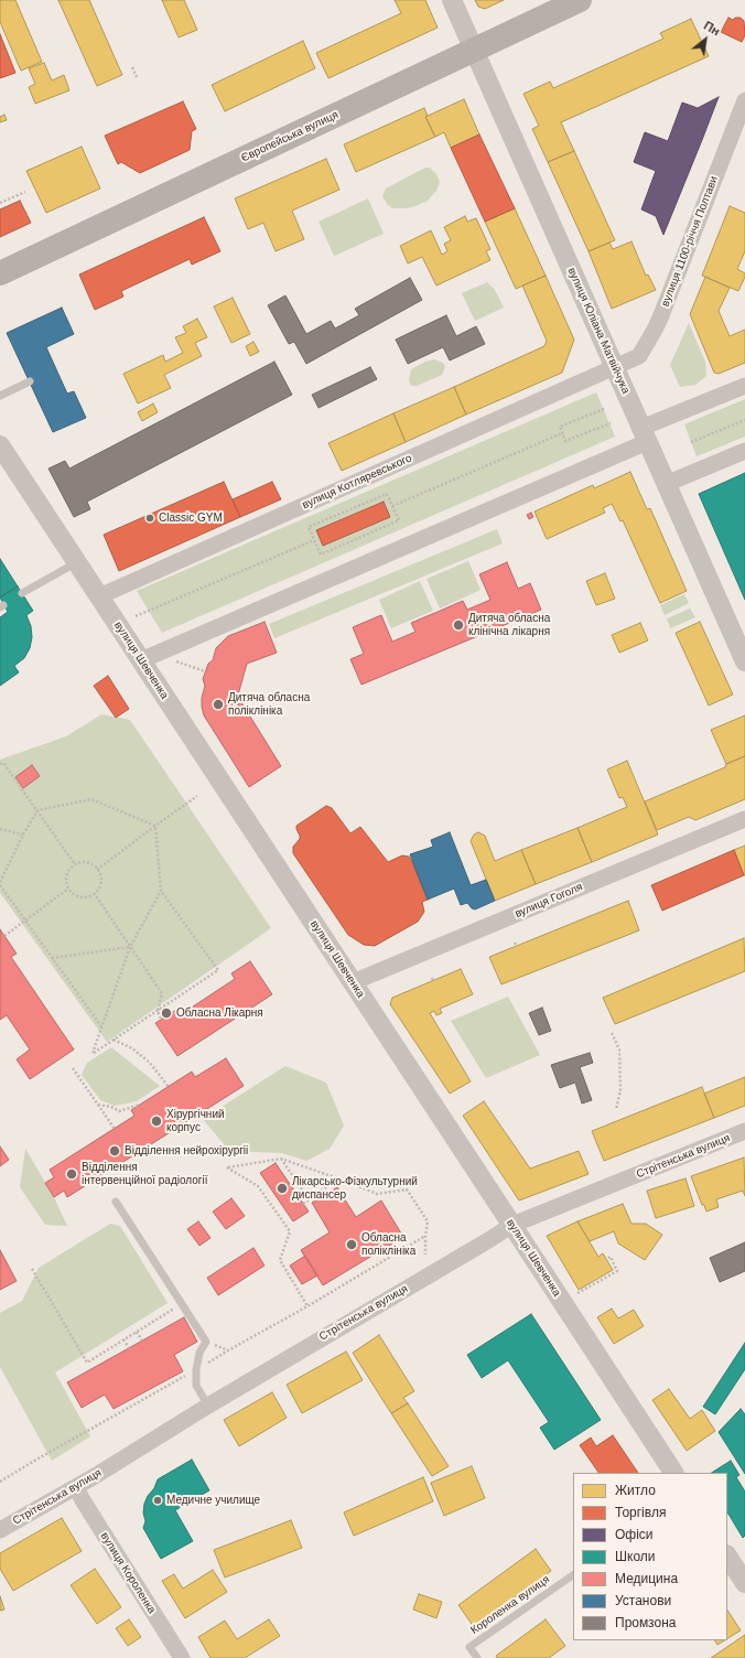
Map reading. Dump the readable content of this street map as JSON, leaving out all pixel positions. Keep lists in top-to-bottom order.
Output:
{
  "streets": {
    "main road": ["Європейська вулиця"],
    "street": [
      "вулиця 1100-річчя Полтави",
      "вулиця Юліана Матвійчука",
      "вулиця Котляревського",
      "вулиця Шевченка",
      "вулиця Гоголя",
      "Стрітенська вулиця",
      "вулиця Короленка"
    ],
    "lane": ["Короленка вулиця"]
  },
  "crossings": [
    ["Європейська вулиця", "вулиця Юліана Матвійчука"],
    ["вулиця 1100-річчя Полтави", "вулиця Юліана Матвійчука"],
    ["вулиця 1100-річчя Полтави", "вулиця Котляревського"],
    ["вулиця Юліана Матвійчука", "вулиця Котляревського"],
    ["вулиця Котляревського", "вулиця Шевченка"],
    ["вулиця Шевченка", "вулиця Гоголя"],
    ["вулиця Шевченка", "Стрітенська вулиця"],
    ["Стрітенська вулиця", "вулиця Короленка"]
  ],
  "places": [
    "Classic GYM",
    "Дитяча обласна клінічна лікарня",
    "Дитяча обласна поліклініка",
    "Обласна Лікарня",
    "Хірургічний корпус",
    "Відділення нейрохірургіі",
    "Відділення інтервенційної радіології",
    "Лікарсько-Фізкультурний диспансер",
    "Обласна поліклініка",
    "Медичне училище"
  ],
  "legend": [
    "Житло",
    "Торгівля",
    "Офіси",
    "Школи",
    "Медицина",
    "Установи",
    "Промзона"
  ],
  "north": "top right"
}
